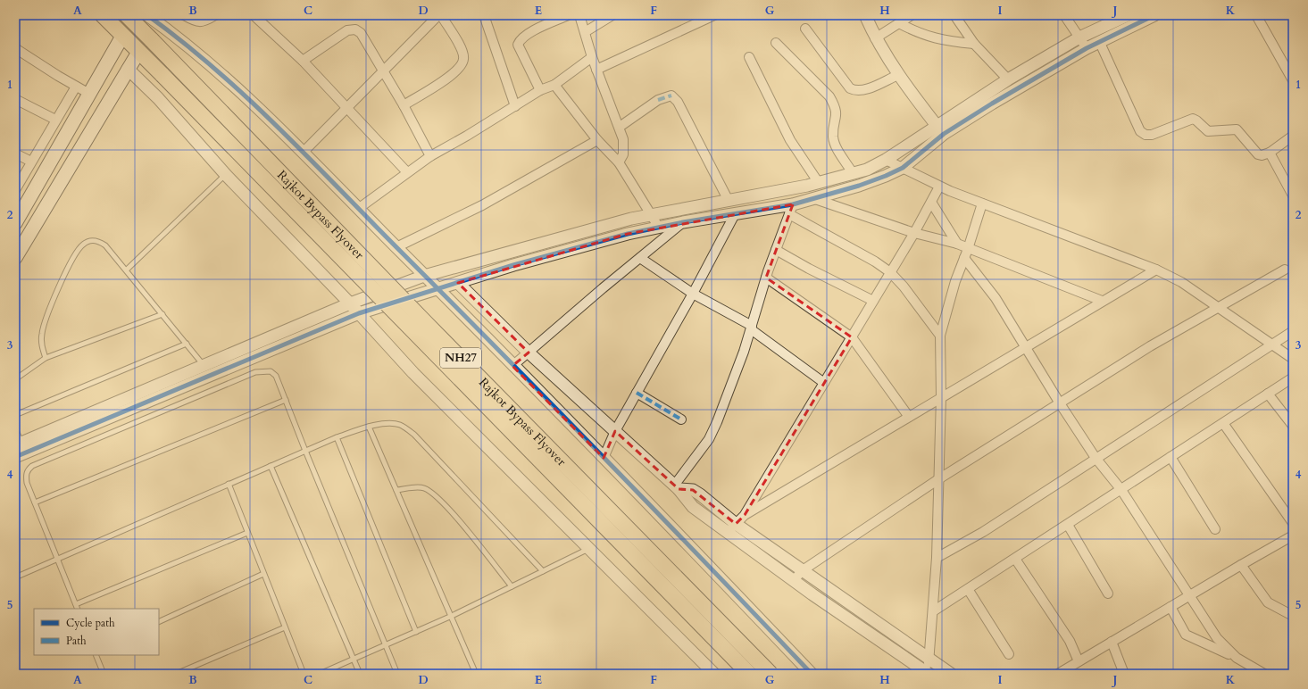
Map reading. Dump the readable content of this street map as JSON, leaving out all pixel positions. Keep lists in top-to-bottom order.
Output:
{
  "streets": {
    "highway": ["Rajkot Bypass Flyover", "NH27"]
  },
  "crossings": [
    ["Rajkot Bypass Flyover", "NH27"]
  ],
  "legend": ["Cycle path", "Path"],
  "grid": {
    "columns": [
      "A",
      "B",
      "C",
      "D",
      "E",
      "F",
      "G",
      "H",
      "I",
      "J",
      "K"
    ],
    "rows": [
      "1",
      "2",
      "3",
      "4",
      "5"
    ]
  }
}
